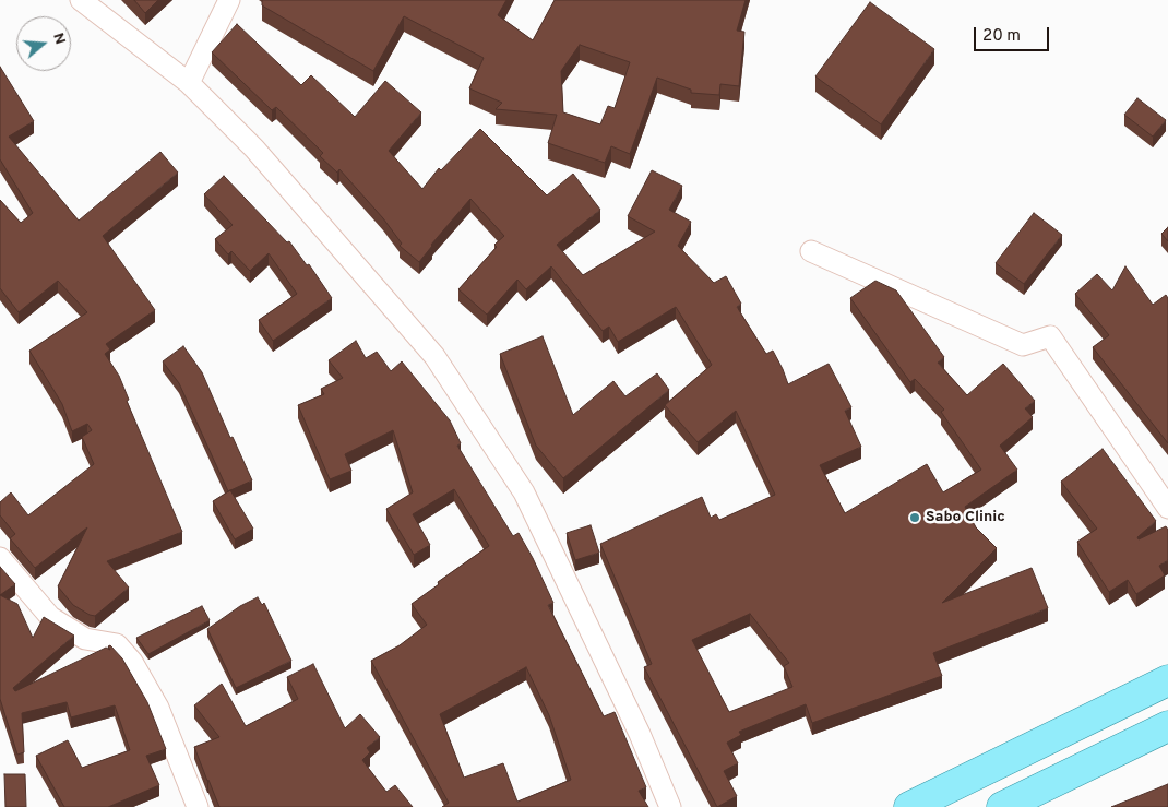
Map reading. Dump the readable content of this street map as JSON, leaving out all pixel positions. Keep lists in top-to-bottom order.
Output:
{
  "places": ["Sabo Clinic"],
  "scale_bar": "20 m",
  "north": "right"
}
